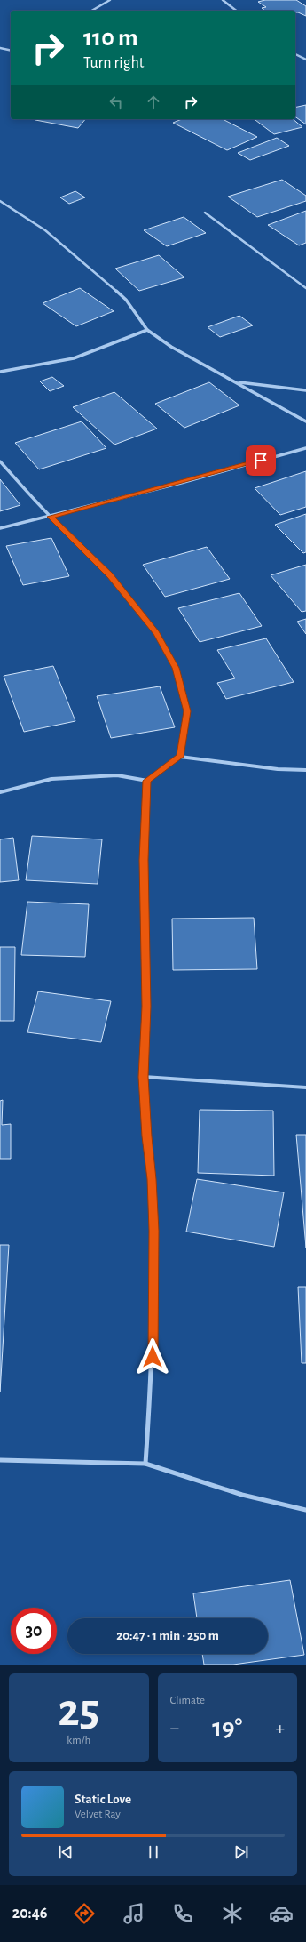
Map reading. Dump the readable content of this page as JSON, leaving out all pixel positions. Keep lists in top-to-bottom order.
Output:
{
  "page": {
    "turn": ["110 m", "Turn right"],
    "limit": "30",
    "trip": "20:47 · 1 min · 250 m",
    "tile": [
      ["25", "km/h"],
      "Climate"
    ],
    "heat": ["−", "19°", "+"],
    "song": ["Static Love", "Velvet Ray"],
    "tabs": "20:46"
  }
}
